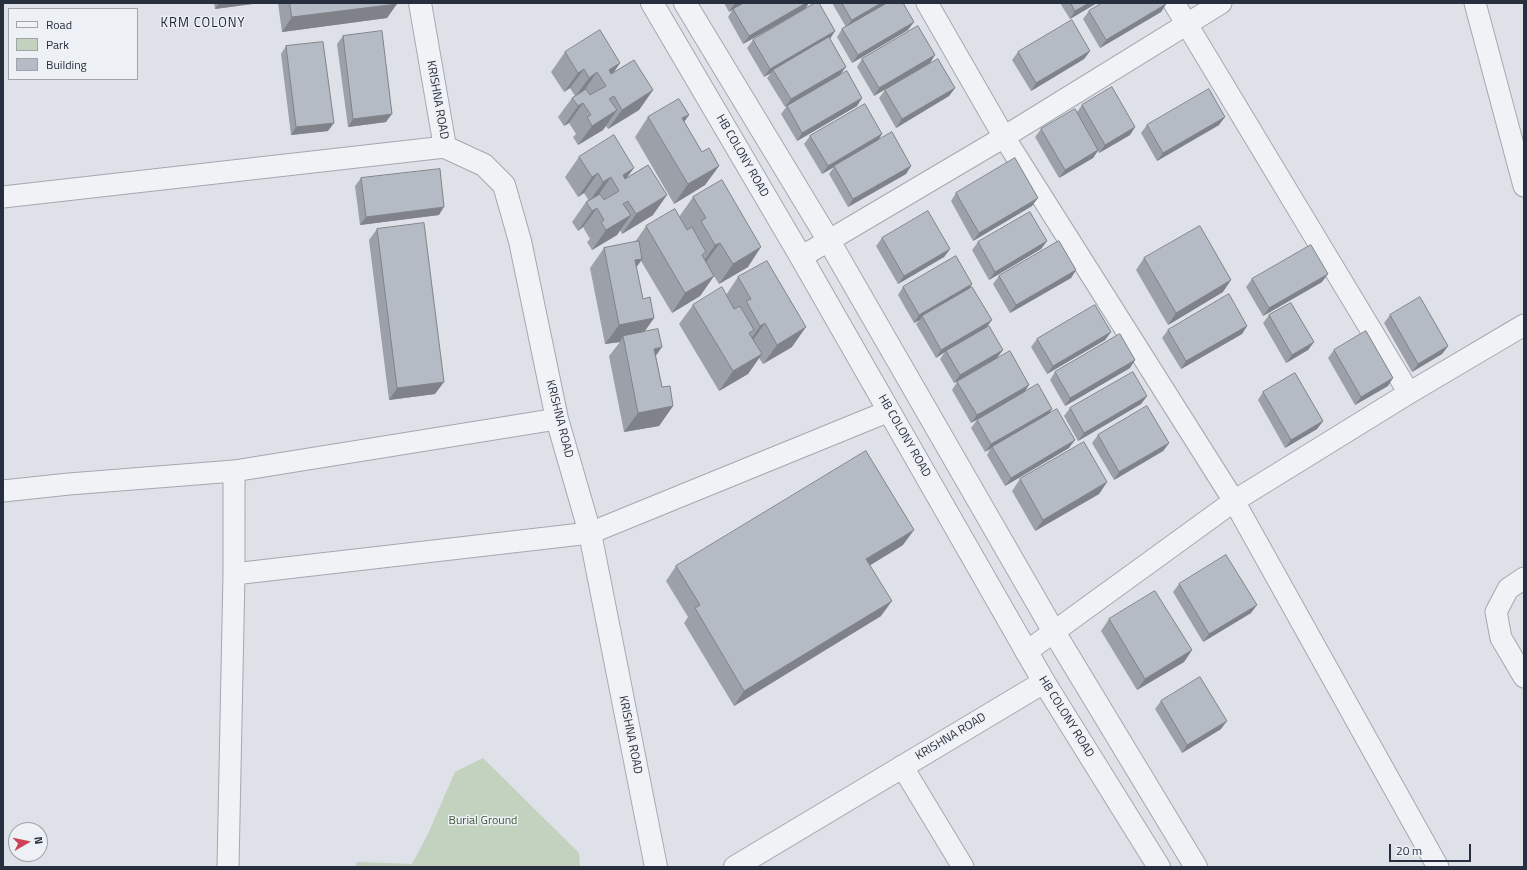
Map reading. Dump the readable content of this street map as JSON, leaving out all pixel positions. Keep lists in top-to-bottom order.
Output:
{
  "streets": {
    "street": ["KRISHNA ROAD", "HB COLONY ROAD"]
  },
  "crossings": [
    ["KRISHNA ROAD", "HB COLONY ROAD"]
  ],
  "districts": ["KRM COLONY"],
  "parks": ["Burial Ground"],
  "legend": ["Road", "Park", "Building"],
  "scale_bar": "20 m",
  "north": "right"
}
